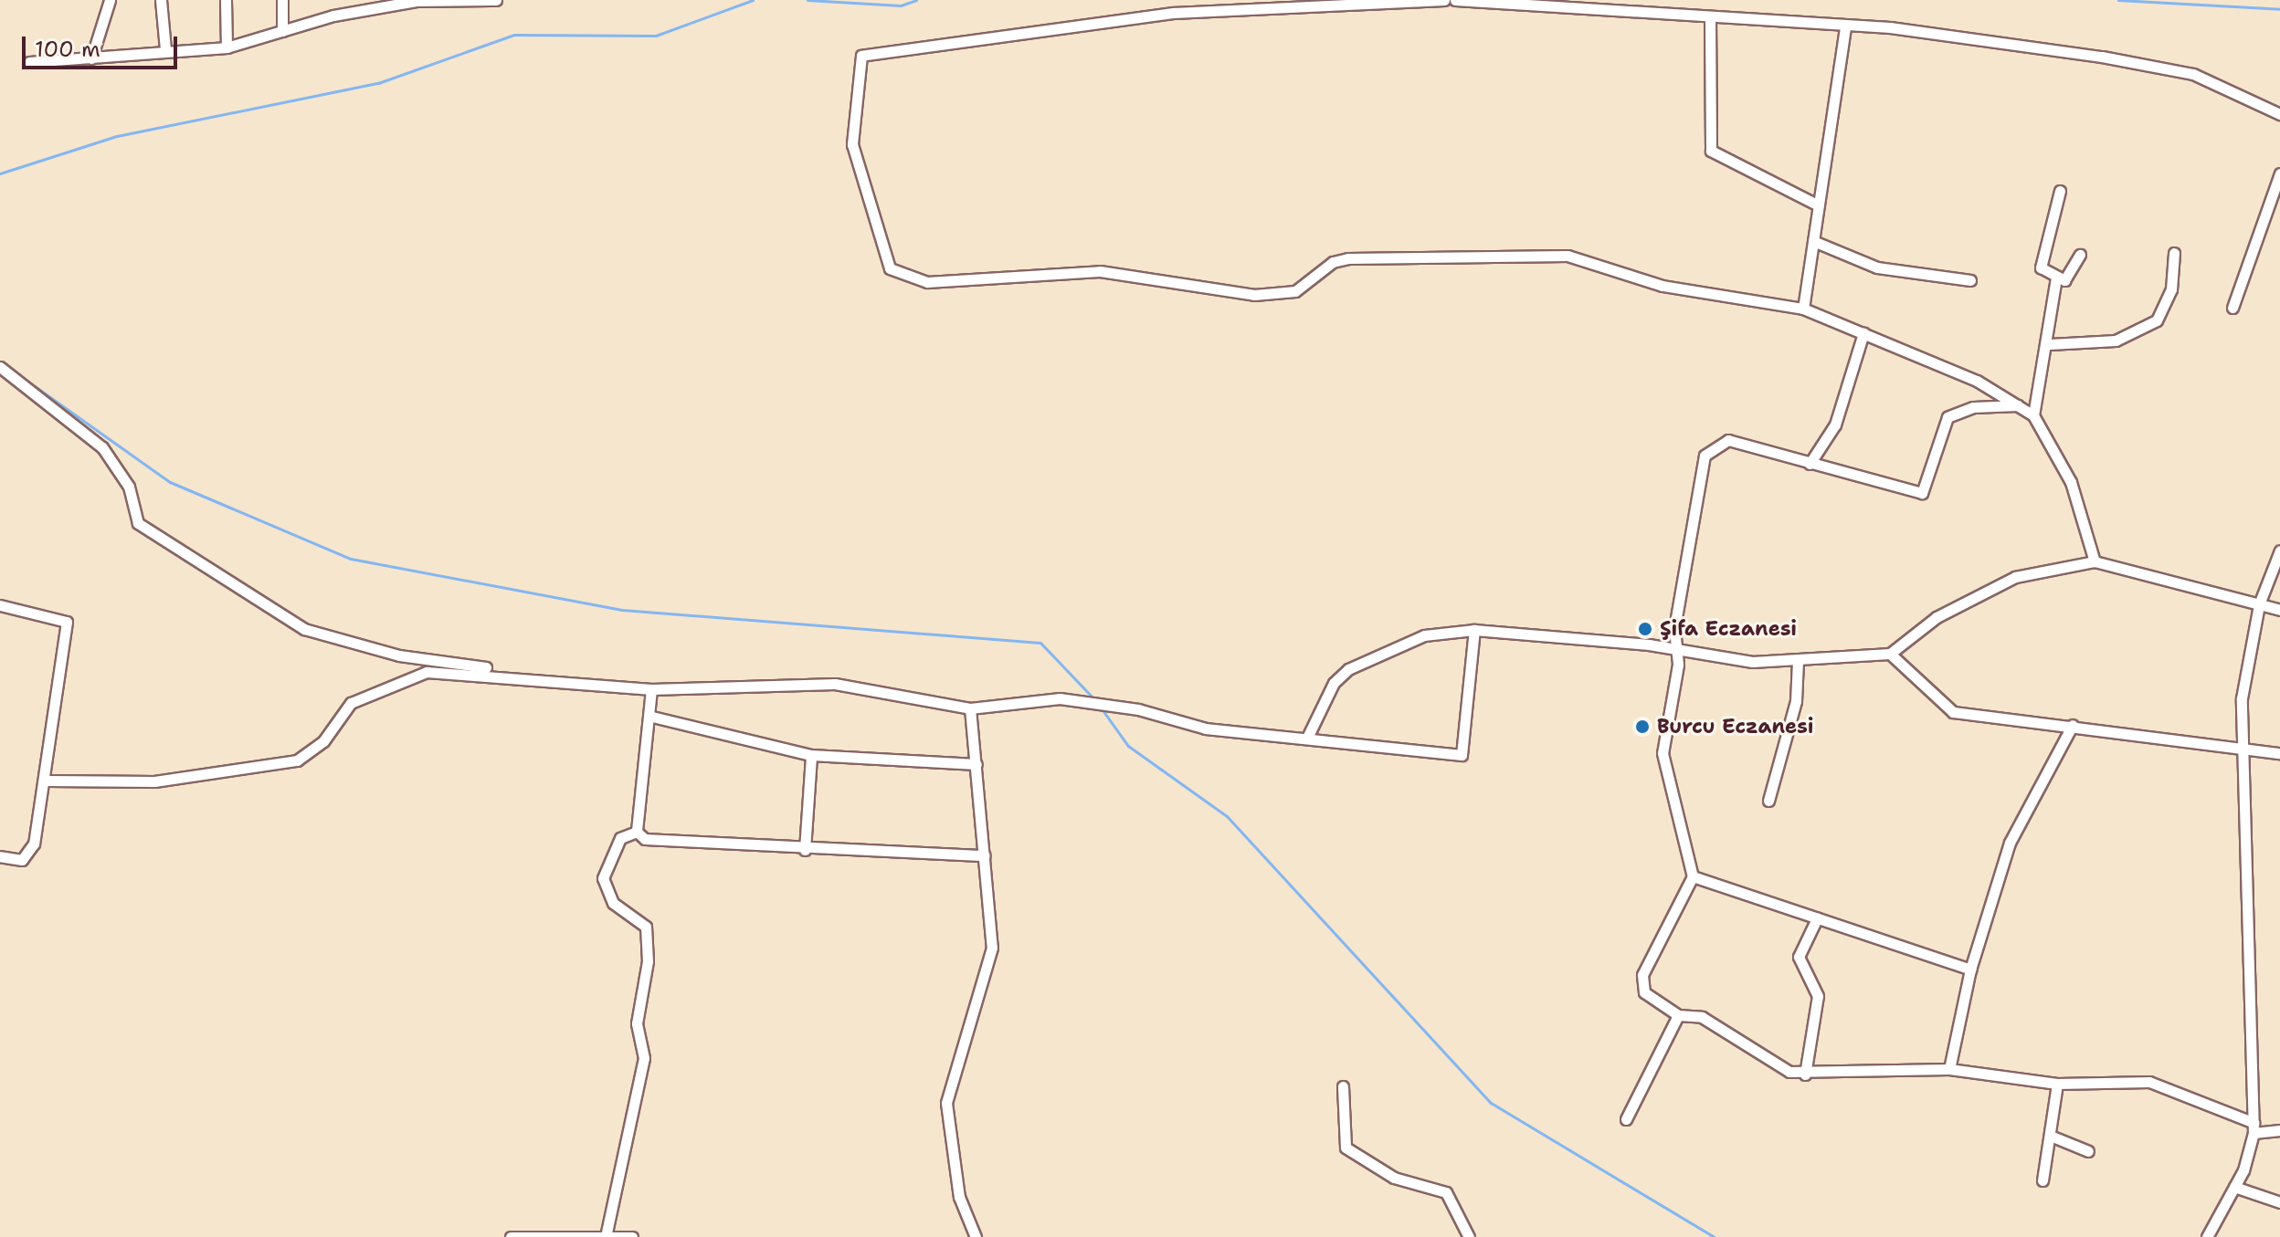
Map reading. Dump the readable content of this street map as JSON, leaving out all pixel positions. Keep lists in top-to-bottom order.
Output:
{
  "places": ["Şifa Eczanesi", "Burcu Eczanesi"],
  "scale_bar": "100 m"
}
